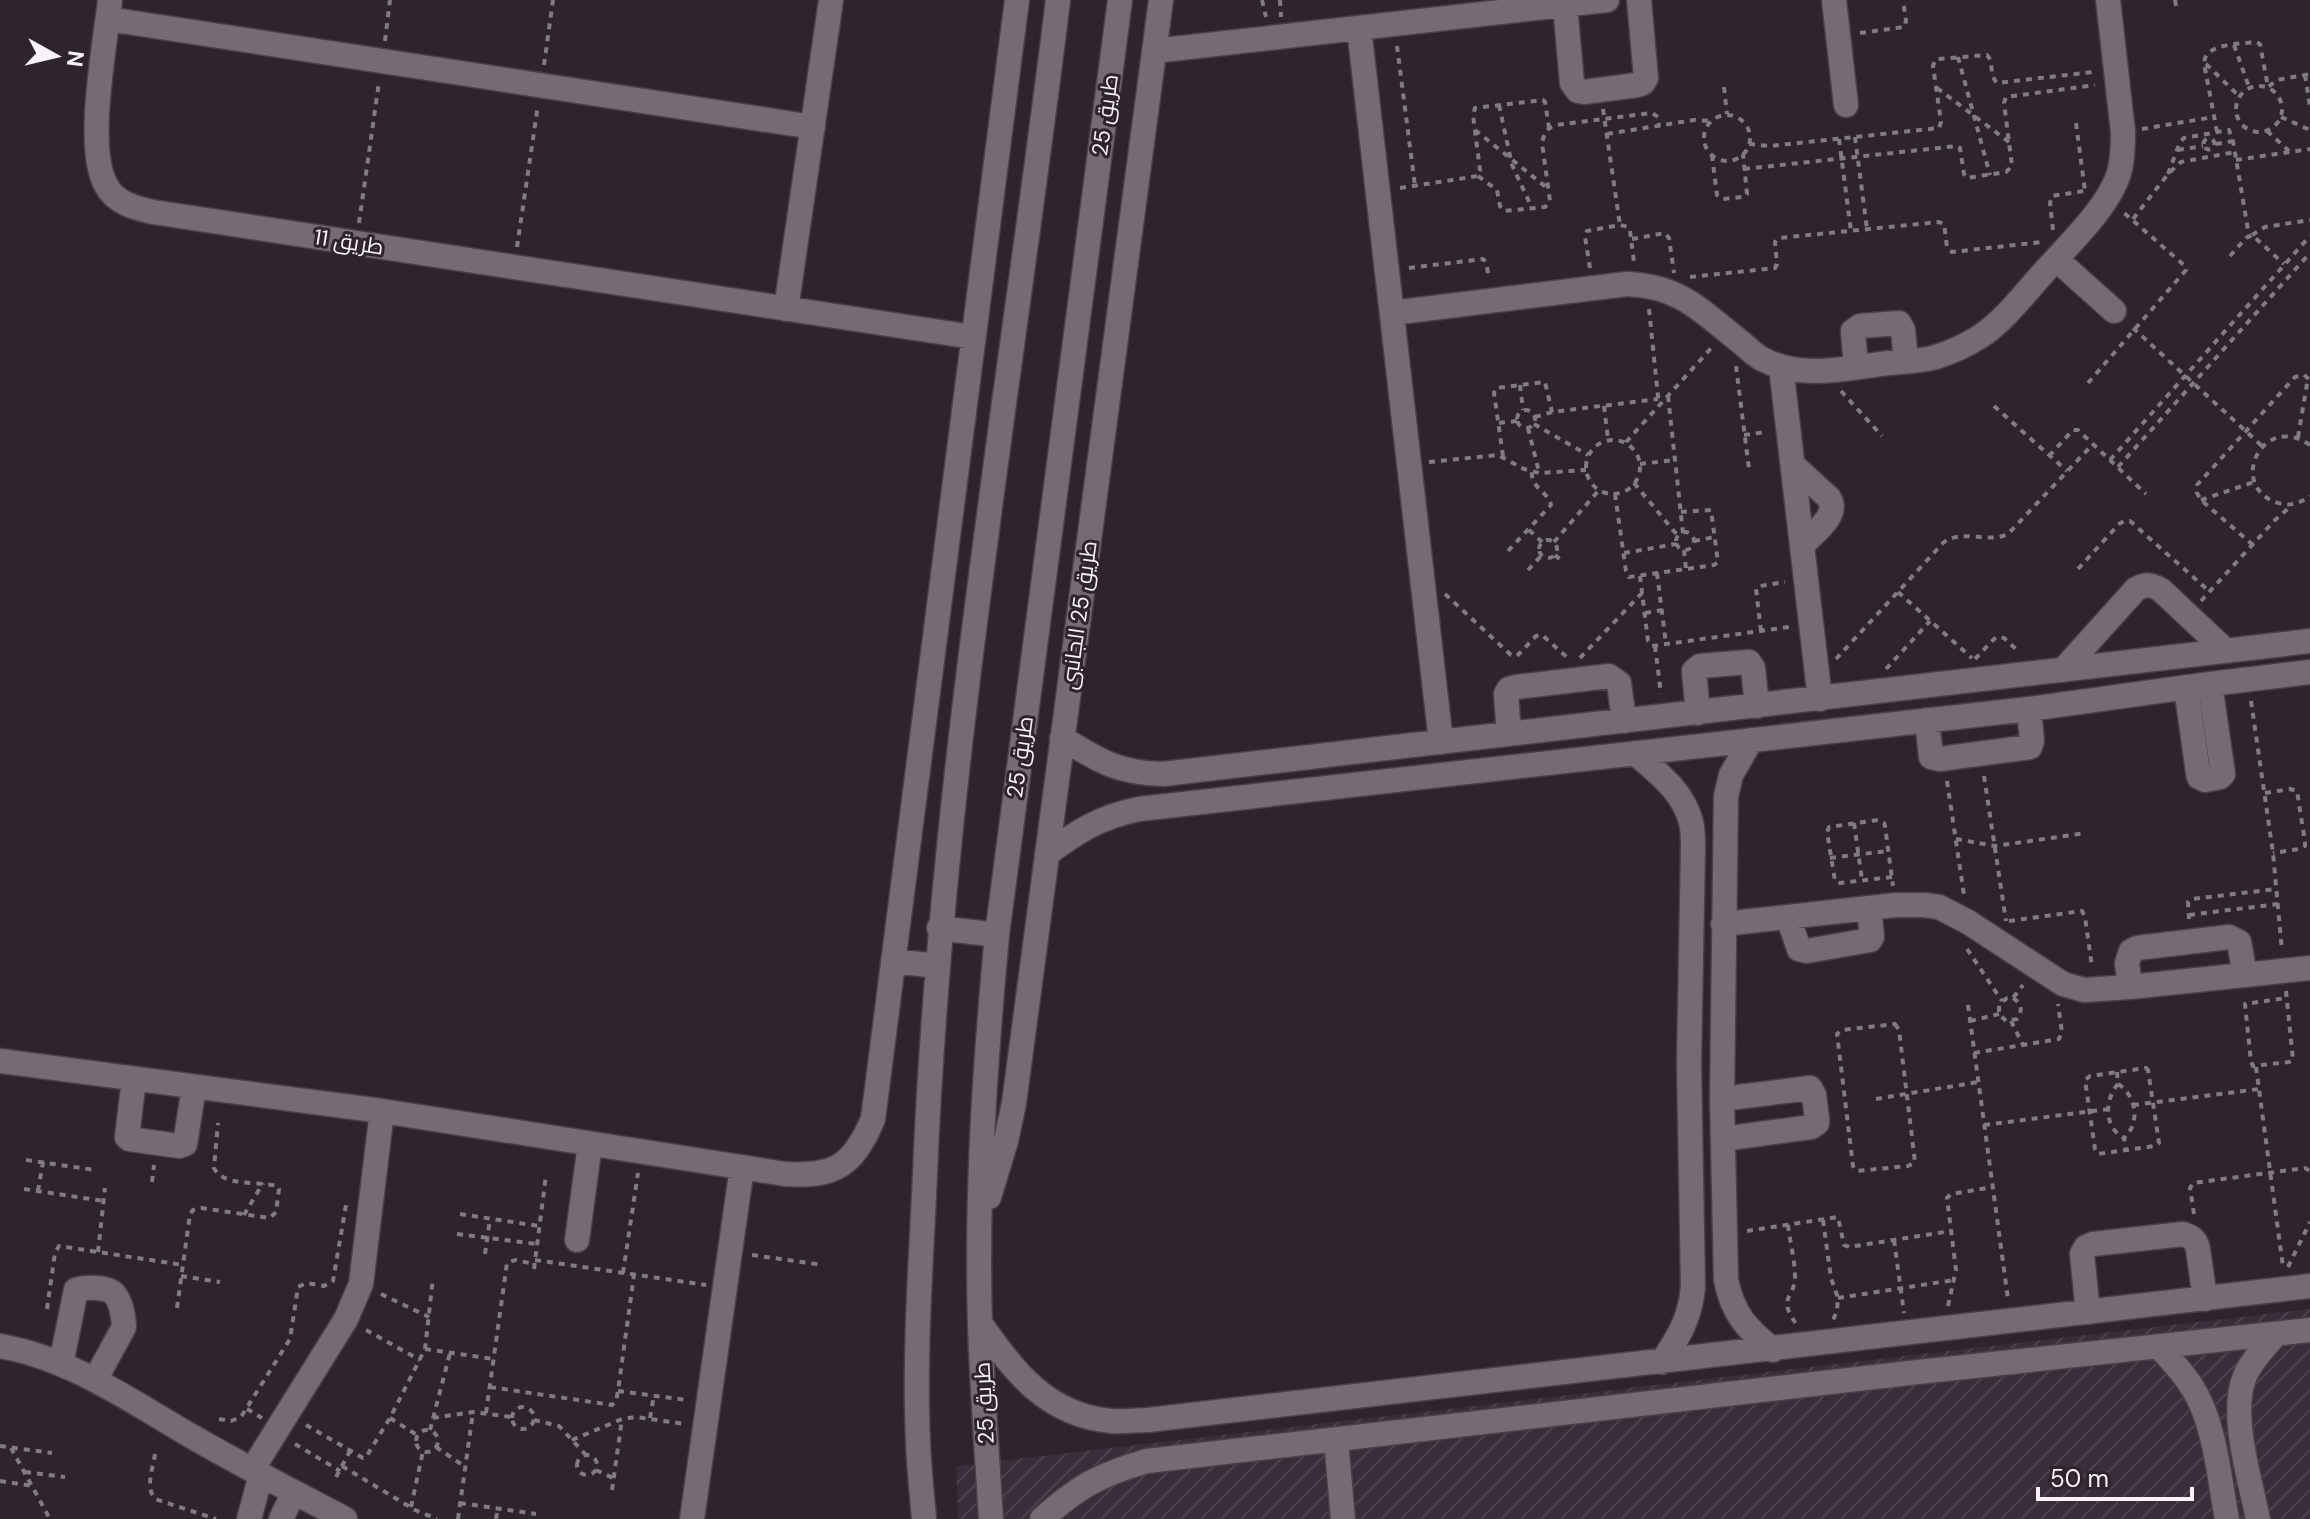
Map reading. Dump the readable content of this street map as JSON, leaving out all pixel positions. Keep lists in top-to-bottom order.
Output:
{
  "streets": {
    "street": ["طريق 25", "طريق 11", "طريق 25 الجانبى"]
  },
  "crossings": [
    ["طريق 25", "طريق 25 الجانبى"]
  ],
  "scale_bar": "50 m",
  "north": "right"
}
